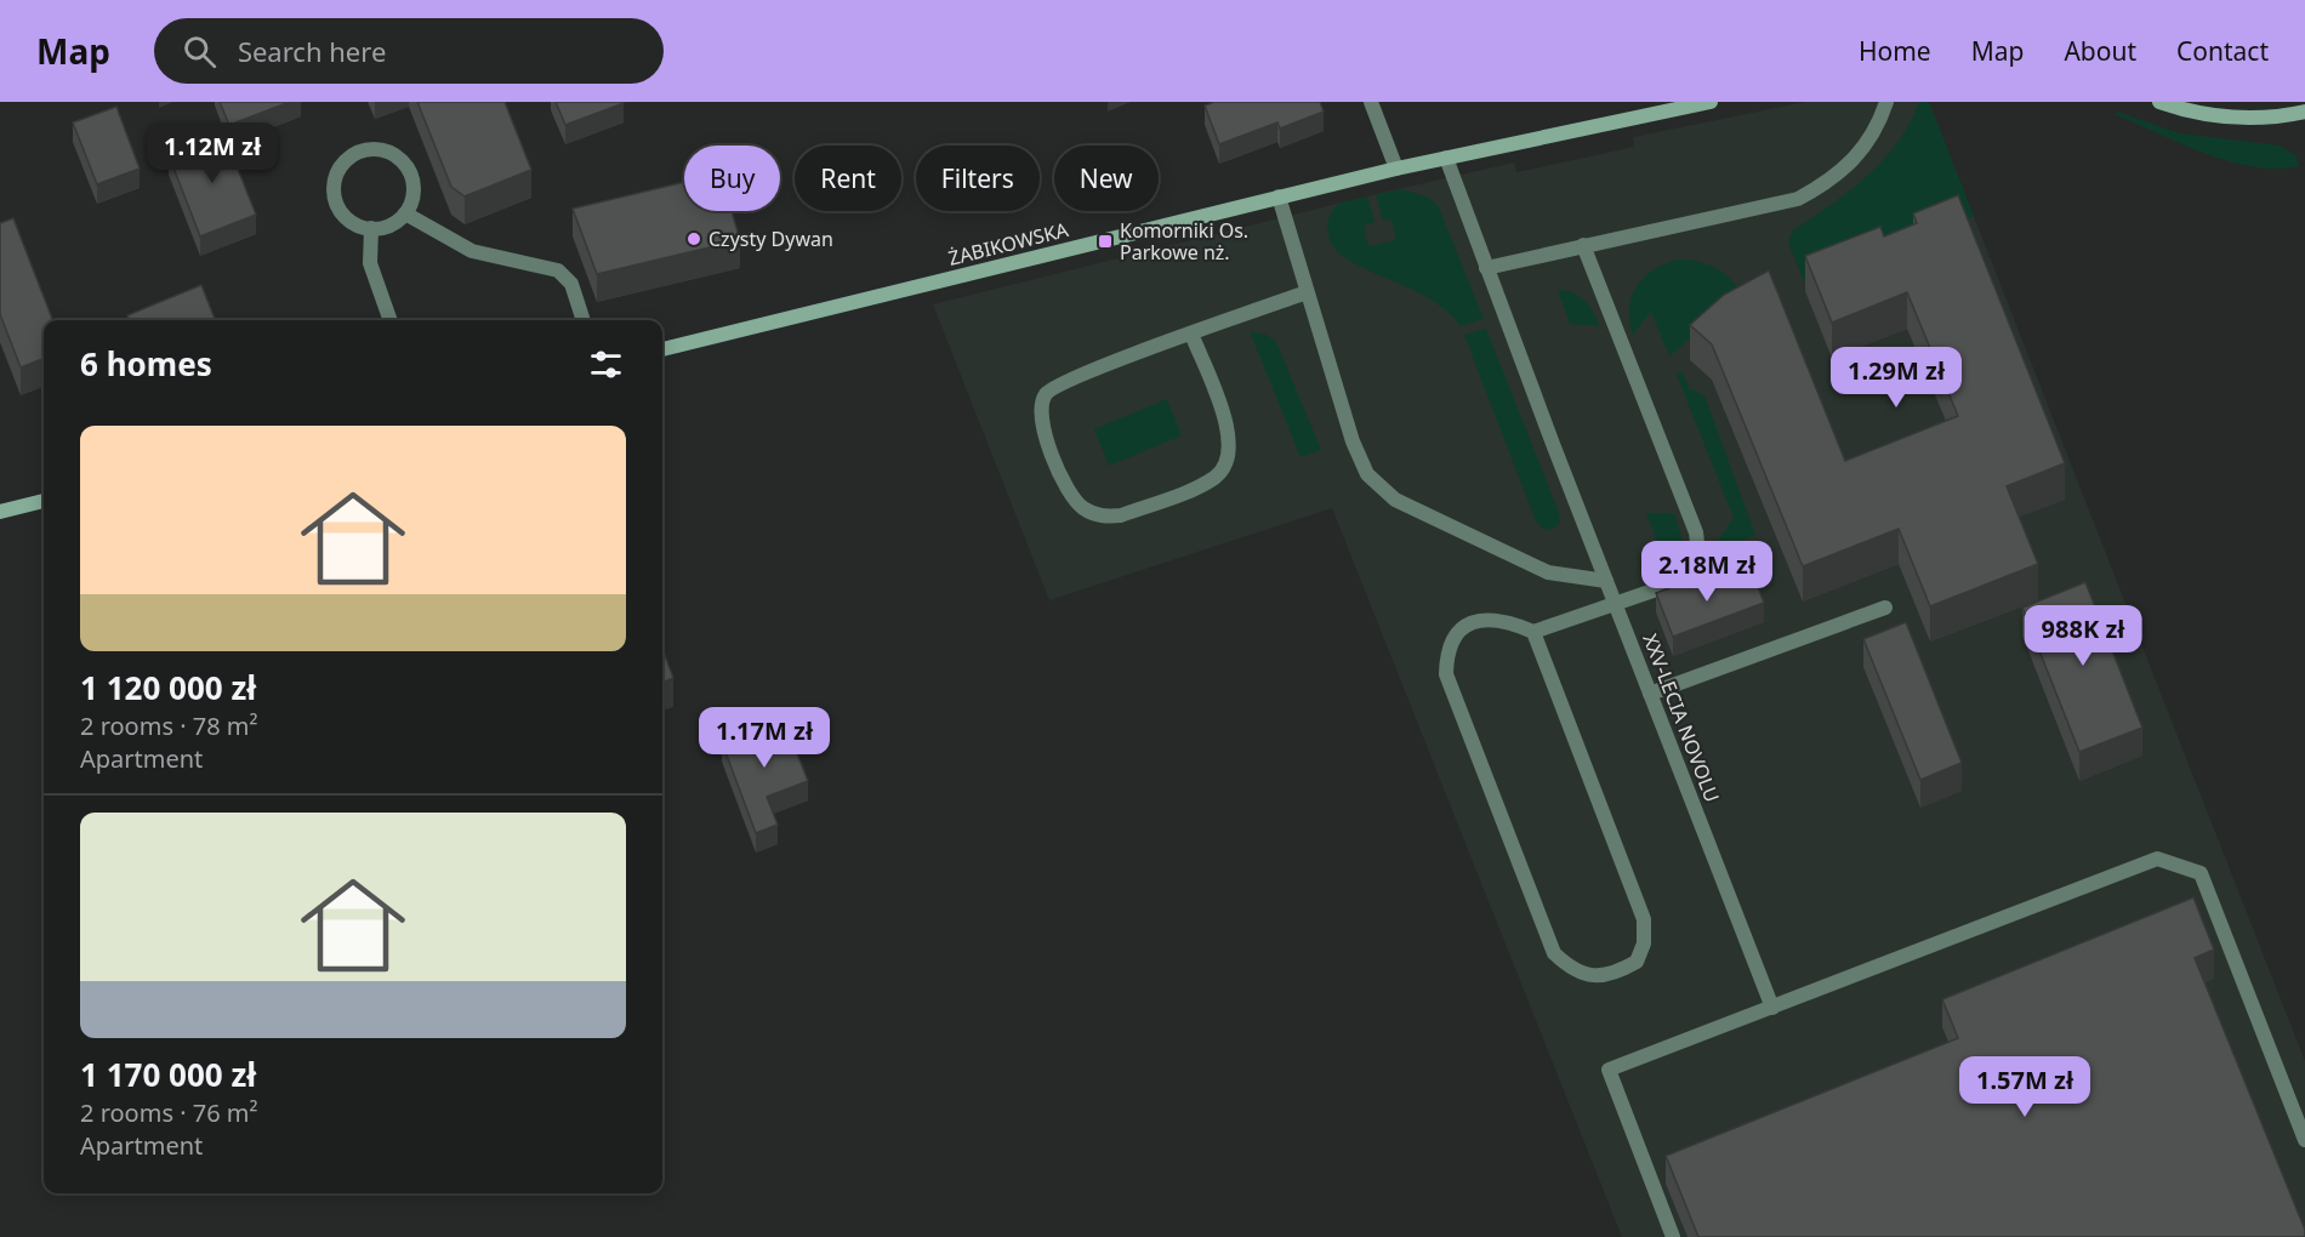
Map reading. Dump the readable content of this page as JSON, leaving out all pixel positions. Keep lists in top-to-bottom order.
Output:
{
  "streets": {
    "street": ["ŻABIKOWSKA", "XXV-LECIA NOVOLU"]
  },
  "crossings": [
    ["ŻABIKOWSKA", "XXV-LECIA NOVOLU"]
  ],
  "places": {
    "other": ["Czysty Dywan"],
    "transit": ["Komorniki Os. Parkowe nż."]
  },
  "page": {
    "header": "Map",
    "search": "Search here",
    "nav": [
      "Home",
      "Map",
      "About",
      "Contact"
    ],
    "price": [
      "1.12M zł",
      "1.29M zł",
      "2.18M zł",
      "988K zł",
      "1.17M zł",
      "1.57M zł"
    ],
    "chip": [
      "Buy",
      "Rent",
      "Filters",
      "New"
    ],
    "heading": "6 homes",
    "list": [
      {
        "name": "1 120 000 zł",
        "note": "2 rooms · 78 m² · Apartment"
      },
      {
        "name": "1 170 000 zł",
        "note": "2 rooms · 76 m² · Apartment"
      }
    ]
  }
}
